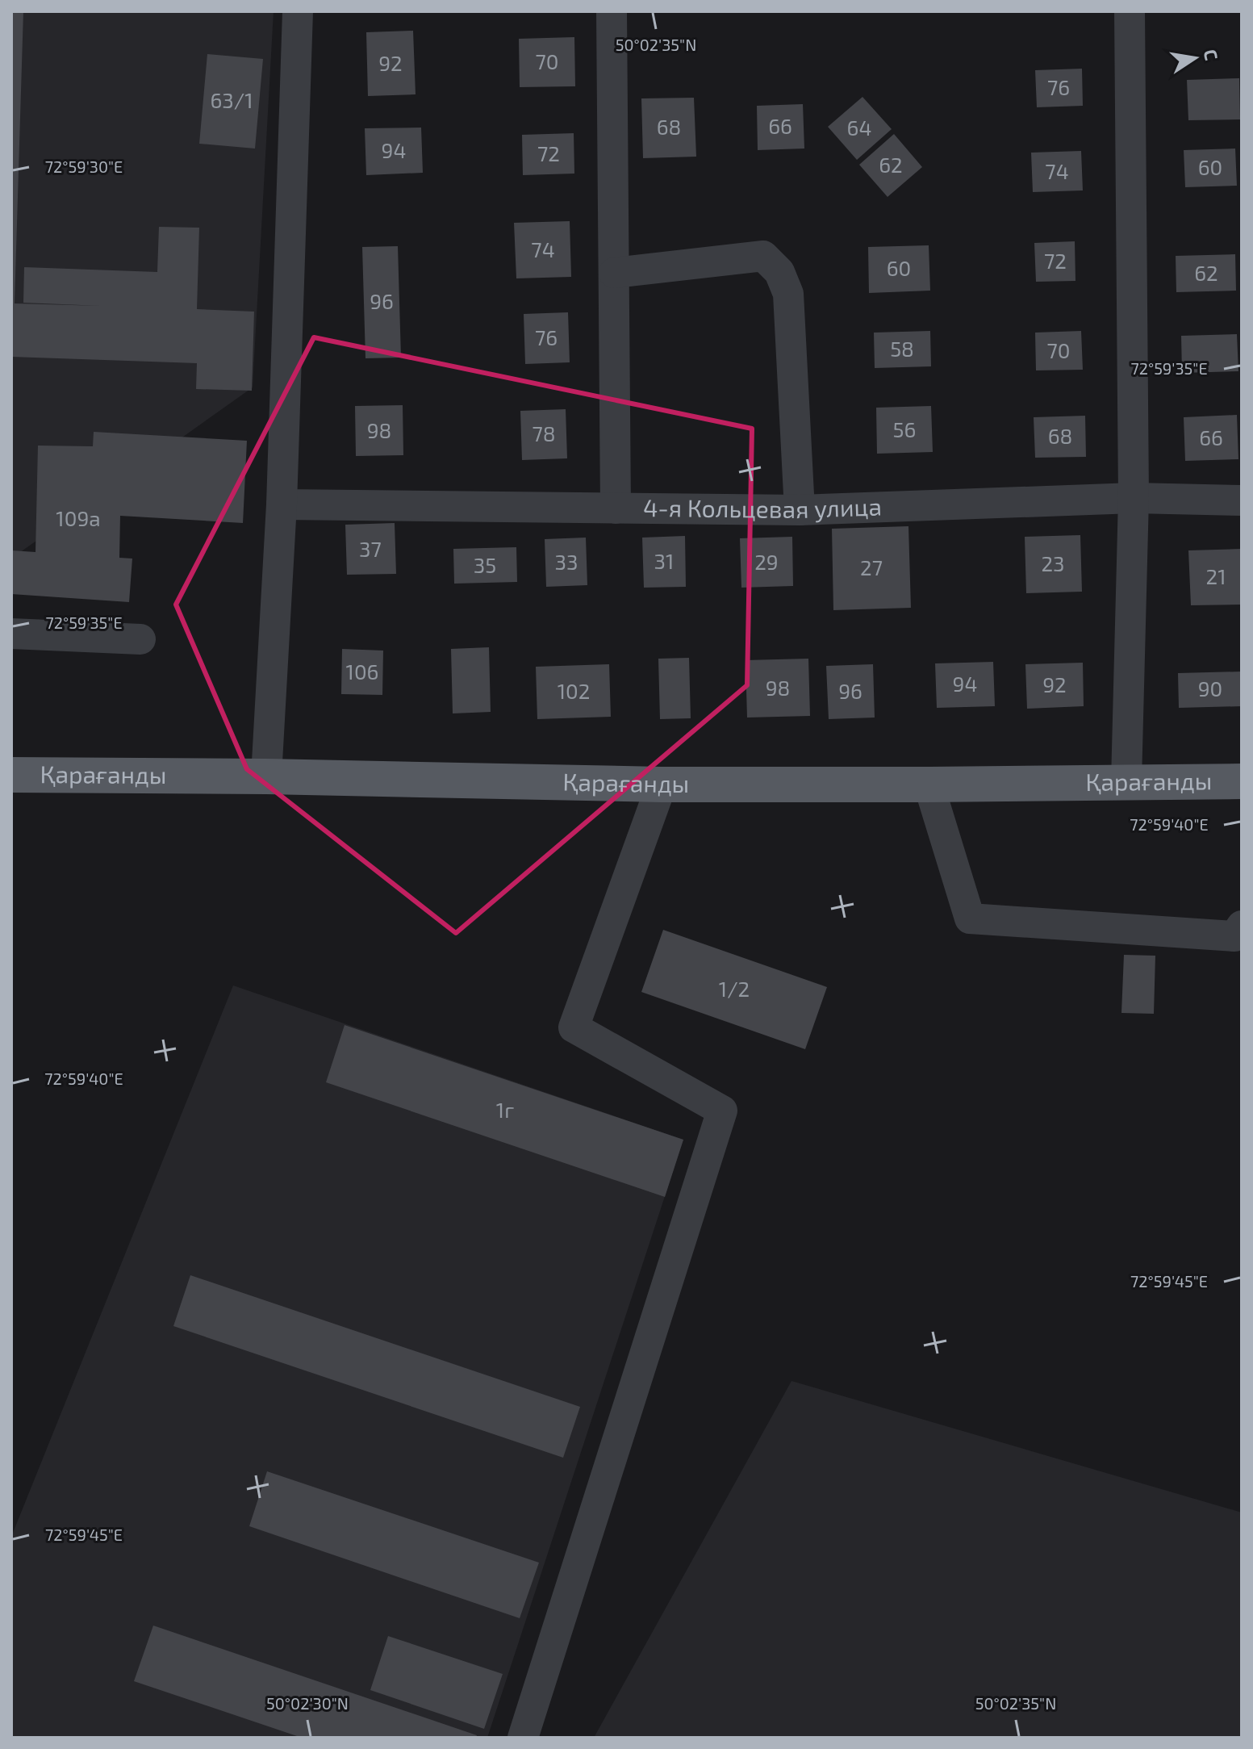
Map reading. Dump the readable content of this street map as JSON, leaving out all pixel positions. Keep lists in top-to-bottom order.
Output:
{
  "streets": {
    "main road": ["Қарағанды"],
    "street": ["4-я Кольцевая улица"]
  },
  "house_numbers": [
    "70",
    "92",
    "76",
    "63/1",
    "66",
    "68",
    "64",
    "94",
    "72",
    "62",
    "60",
    "74",
    "74",
    "72",
    "60",
    "62",
    "96",
    "76",
    "58",
    "70",
    "56",
    "98",
    "78",
    "68",
    "66",
    "109а",
    "37",
    "31",
    "33",
    "29",
    "23",
    "35",
    "27",
    "21",
    "106",
    "94",
    "92",
    "98",
    "90",
    "102",
    "96",
    "1/2",
    "1г"
  ],
  "north": "right",
  "coordinates": [
    "50°02'35\"N",
    "72°59'30\"E",
    "72°59'35\"E",
    "72°59'40\"E",
    "72°59'45\"E",
    "50°02'30\"N"
  ]
}
